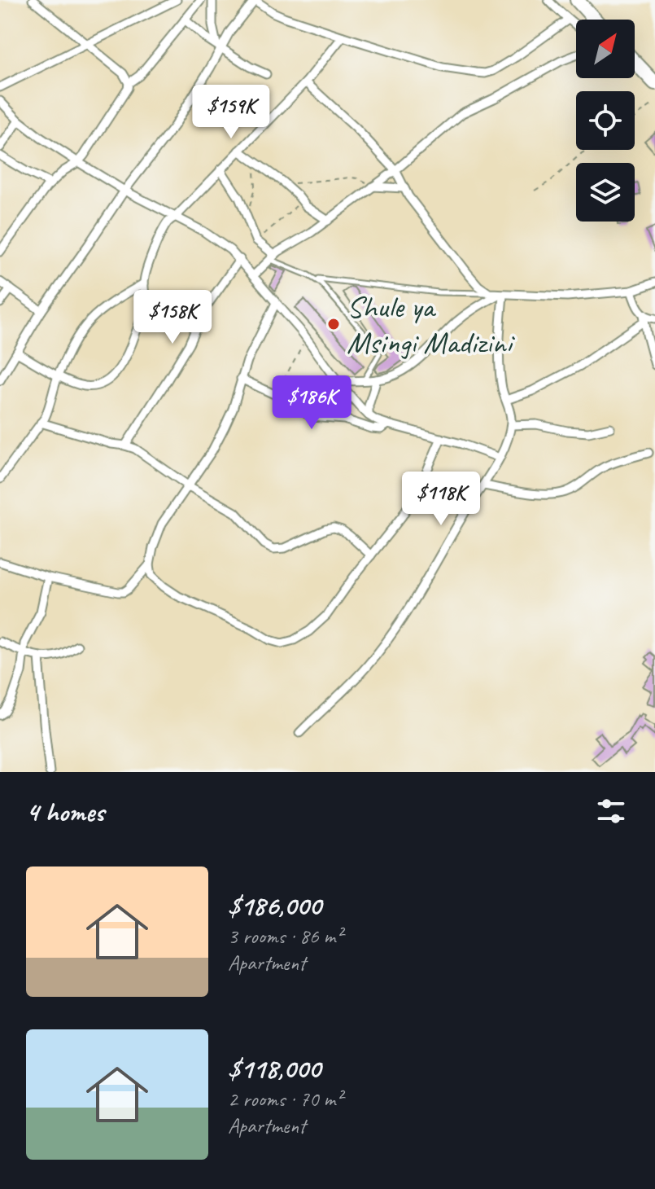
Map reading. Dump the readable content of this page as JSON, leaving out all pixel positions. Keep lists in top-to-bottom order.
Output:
{
  "places": ["Shule ya Msingi Madizini"],
  "north": "top right",
  "page": {
    "price": [
      "$159K",
      "$158K",
      "$186K",
      "$118K"
    ],
    "heading": "4 homes",
    "list": [
      {
        "name": "$186,000",
        "note": "3 rooms · 86 m² · Apartment"
      },
      {
        "name": "$118,000",
        "note": "2 rooms · 70 m² · Apartment"
      }
    ]
  }
}
